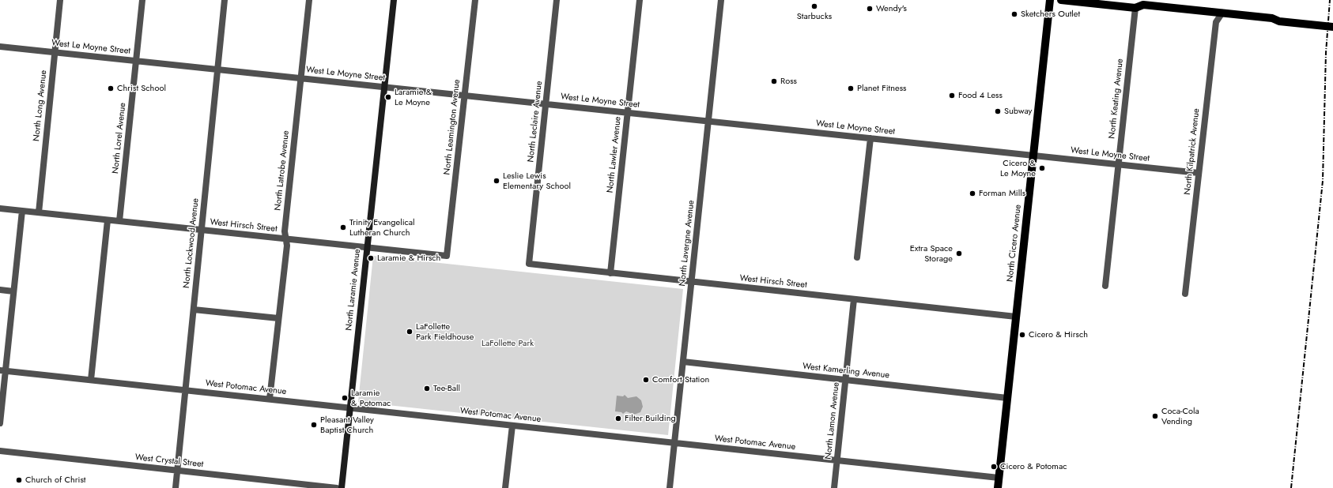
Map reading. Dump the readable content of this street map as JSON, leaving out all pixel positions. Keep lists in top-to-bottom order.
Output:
{
  "streets": {
    "main road": ["North Cicero Avenue"],
    "street": [
      "West Le Moyne Street",
      "North Keating Avenue",
      "North Long Avenue",
      "North Leclaire Avenue",
      "North Leamington Avenue",
      "North Lorel Avenue",
      "North Kilpatrick Avenue",
      "North Lawler Avenue",
      "North Latrobe Avenue",
      "West Hirsch Street",
      "North Lockwood Avenue",
      "North Lavergne Avenue",
      "North Laramie Avenue",
      "West Kamerling Avenue",
      "West Potomac Avenue",
      "North Lamon Avenue",
      "West Crystal Street"
    ]
  },
  "crossings": [
    ["West Le Moyne Street", "North Keating Avenue"],
    ["West Le Moyne Street", "North Long Avenue"],
    ["West Le Moyne Street", "North Leclaire Avenue"],
    ["West Le Moyne Street", "North Leamington Avenue"],
    ["West Le Moyne Street", "North Lorel Avenue"],
    ["West Le Moyne Street", "North Kilpatrick Avenue"],
    ["West Le Moyne Street", "North Lawler Avenue"],
    ["West Le Moyne Street", "North Latrobe Avenue"],
    ["West Le Moyne Street", "North Lockwood Avenue"],
    ["West Le Moyne Street", "North Lavergne Avenue"],
    ["West Le Moyne Street", "North Cicero Avenue"],
    ["West Le Moyne Street", "North Laramie Avenue"],
    ["North Long Avenue", "West Hirsch Street"],
    ["North Leclaire Avenue", "West Hirsch Street"],
    ["North Leamington Avenue", "West Hirsch Street"],
    ["North Lorel Avenue", "West Hirsch Street"],
    ["North Lawler Avenue", "West Hirsch Street"],
    ["North Latrobe Avenue", "West Hirsch Street"],
    ["North Latrobe Avenue", "West Potomac Avenue"],
    ["West Hirsch Street", "North Lockwood Avenue"],
    ["West Hirsch Street", "North Lavergne Avenue"],
    ["West Hirsch Street", "North Cicero Avenue"],
    ["West Hirsch Street", "North Laramie Avenue"],
    ["West Hirsch Street", "North Lamon Avenue"],
    ["North Lockwood Avenue", "West Potomac Avenue"],
    ["North Lockwood Avenue", "West Crystal Street"],
    ["North Lavergne Avenue", "West Kamerling Avenue"],
    ["North Lavergne Avenue", "West Potomac Avenue"],
    ["North Cicero Avenue", "West Kamerling Avenue"],
    ["North Cicero Avenue", "West Potomac Avenue"],
    ["North Laramie Avenue", "West Potomac Avenue"],
    ["West Kamerling Avenue", "North Lamon Avenue"],
    ["West Potomac Avenue", "North Lamon Avenue"]
  ],
  "parks": ["LaFollette Park"],
  "places": [
    "Starbucks",
    "Wendy's",
    "Sketchers Outlet",
    "Ross",
    "Christ School",
    "Planet Fitness",
    "Food 4 Less",
    "Laramie & Le Moyne",
    "Subway",
    "Cicero & Le Moyne",
    "Leslie Lewis Elementary School",
    "Forman Mills",
    "Trinity Evangelical Lutheran Church",
    "Extra Space Storage",
    "Laramie & Hirsch",
    "LaFollette Park Fieldhouse",
    "Cicero & Hirsch",
    "Comfort Station",
    "Tee-Ball",
    "Laramie & Potomac",
    "Coca-Cola Vending",
    "Filter Building",
    "Pleasant Valley Baptist Church",
    "Cicero & Potomac",
    "Church of Christ"
  ]
}
